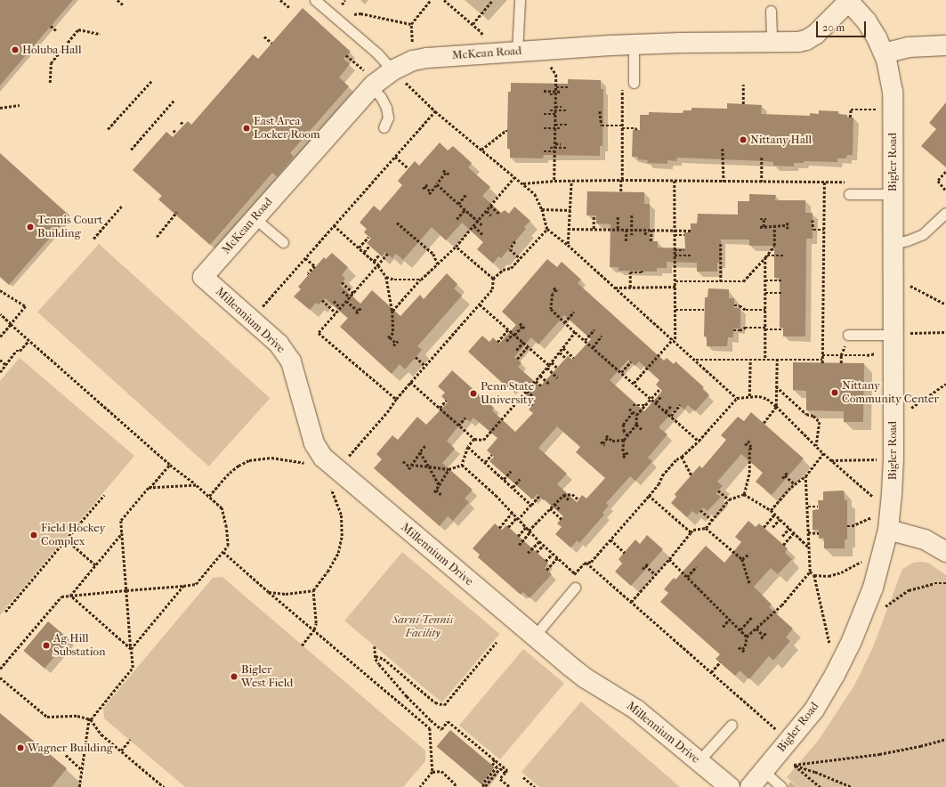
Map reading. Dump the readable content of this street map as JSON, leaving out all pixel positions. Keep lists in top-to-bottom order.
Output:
{
  "streets": {
    "street": ["McKean Road", "Bigler Road", "Millennium Drive"]
  },
  "crossings": [
    ["McKean Road", "Bigler Road"],
    ["McKean Road", "Millennium Drive"]
  ],
  "parks": ["Sarni Tennis Facility"],
  "places": [
    "Holuba Hall",
    "East Area Locker Room",
    "Nittany Hall",
    "Tennis Court Building",
    "Nittany Community Center",
    "Penn State University",
    "Field Hockey Complex",
    "Ag Hill Substation",
    "Bigler West Field",
    "Wagner Building"
  ],
  "scale_bar": "20 m"
}
